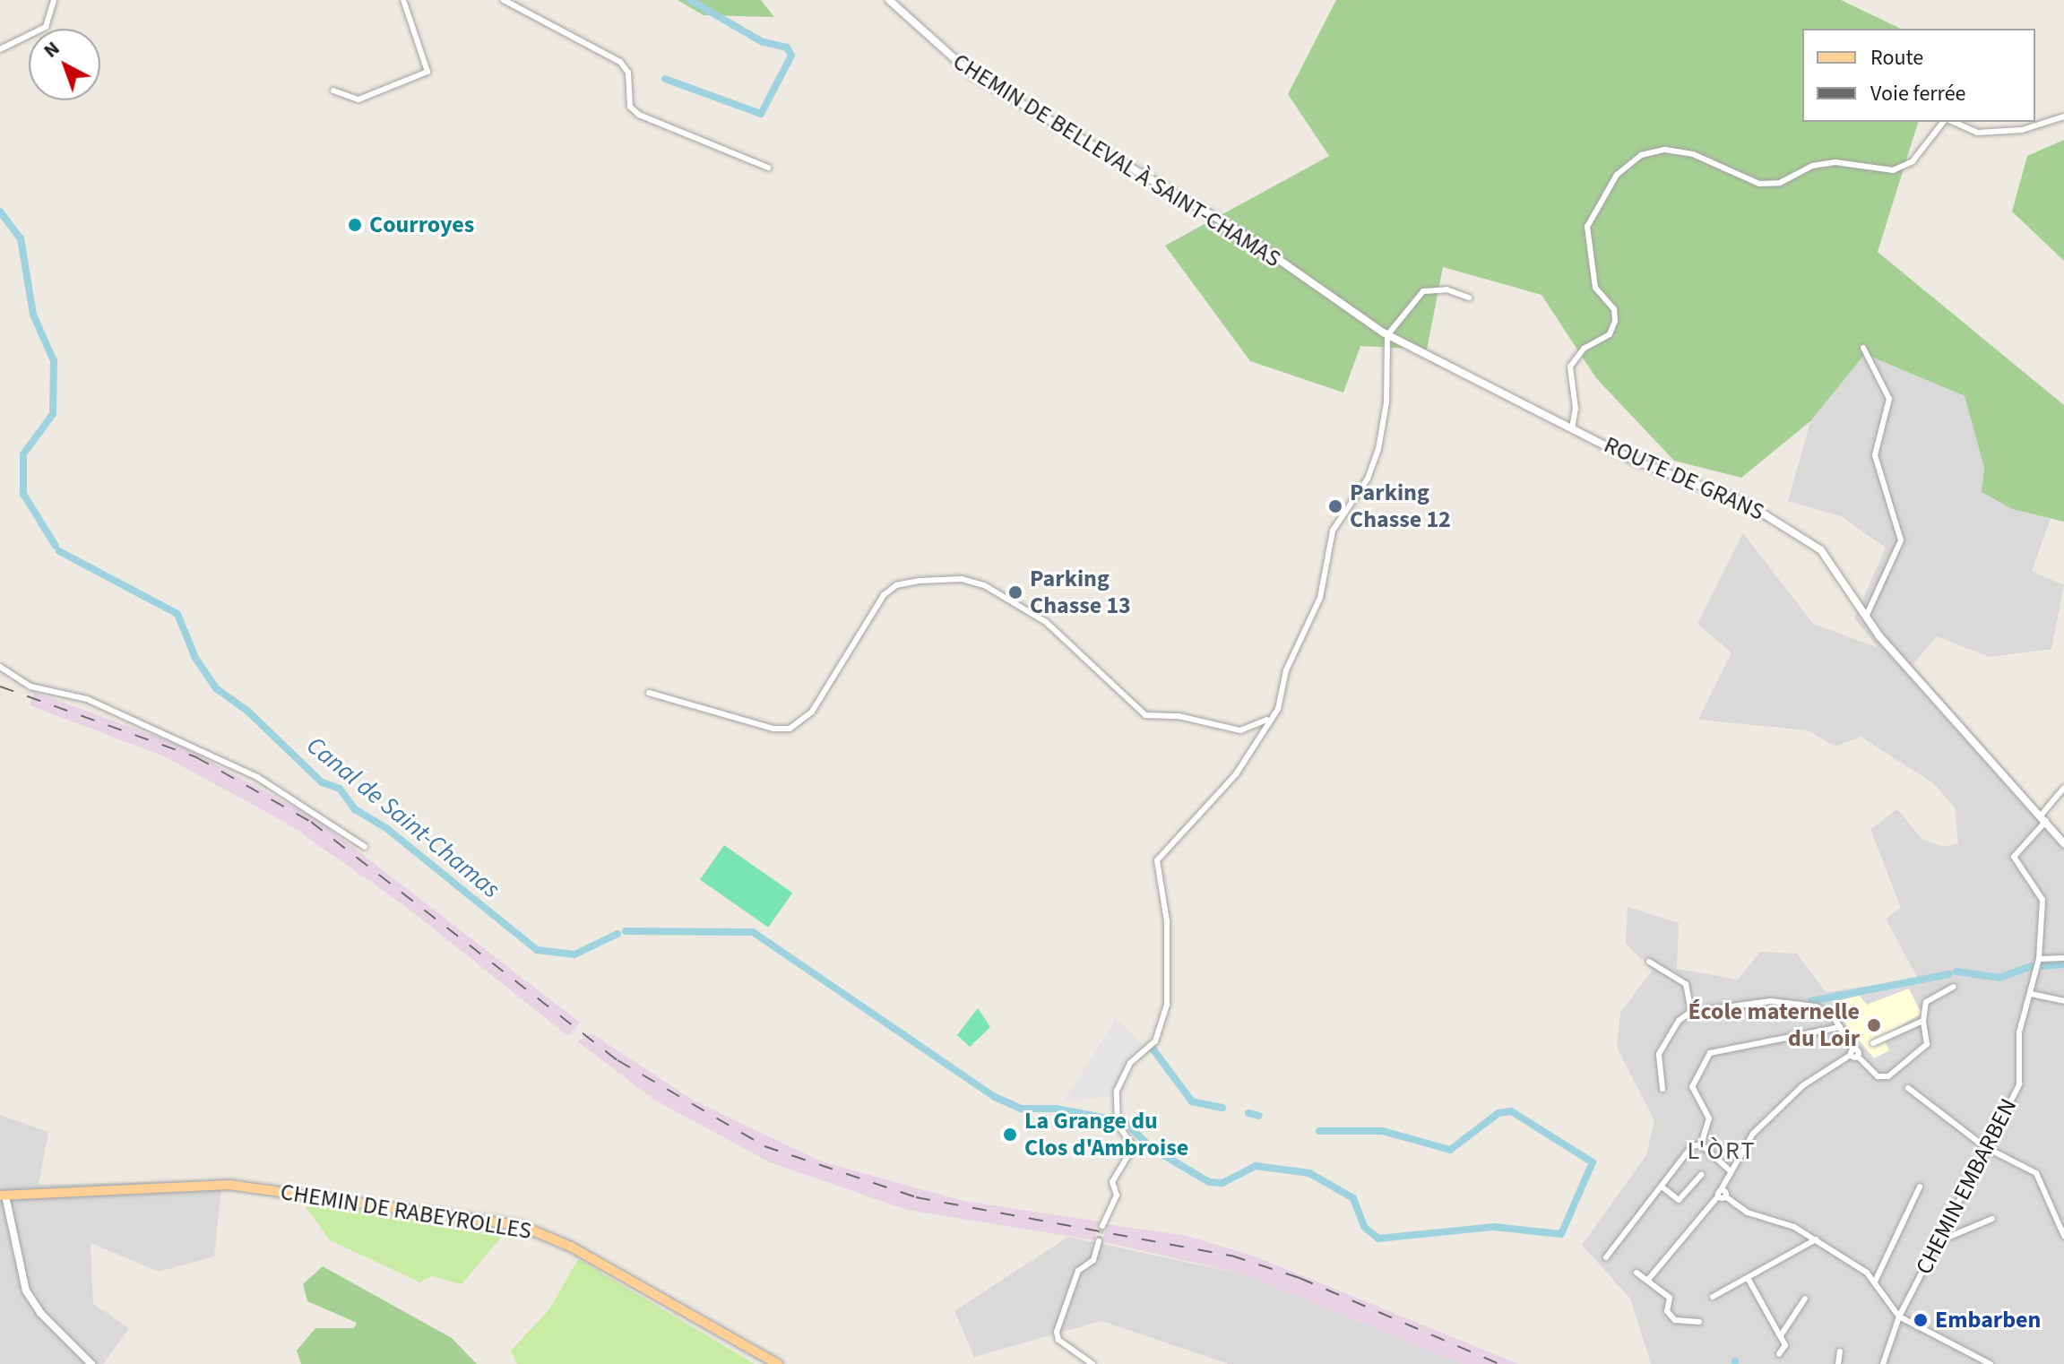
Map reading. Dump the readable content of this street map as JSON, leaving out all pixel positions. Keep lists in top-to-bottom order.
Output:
{
  "streets": {
    "main road": ["CHEMIN DE RABEYROLLES"],
    "street": ["CHEMIN DE BELLEVAL À SAINT-CHAMAS", "ROUTE DE GRANS", "CHEMIN EMBARBEN"]
  },
  "crossings": [
    ["CHEMIN DE BELLEVAL À SAINT-CHAMAS", "ROUTE DE GRANS"],
    ["ROUTE DE GRANS", "CHEMIN EMBARBEN"]
  ],
  "districts": ["L'ÒRT"],
  "water": ["Canal de Saint-Chamas"],
  "places": [
    "Courroyes",
    "Parking Chasse 12",
    "Parking Chasse 13",
    "École maternelle du Loir",
    "La Grange du Clos d'Ambroise",
    "Embarben"
  ],
  "legend": ["Route", "Voie ferrée"],
  "north": "top left"
}
